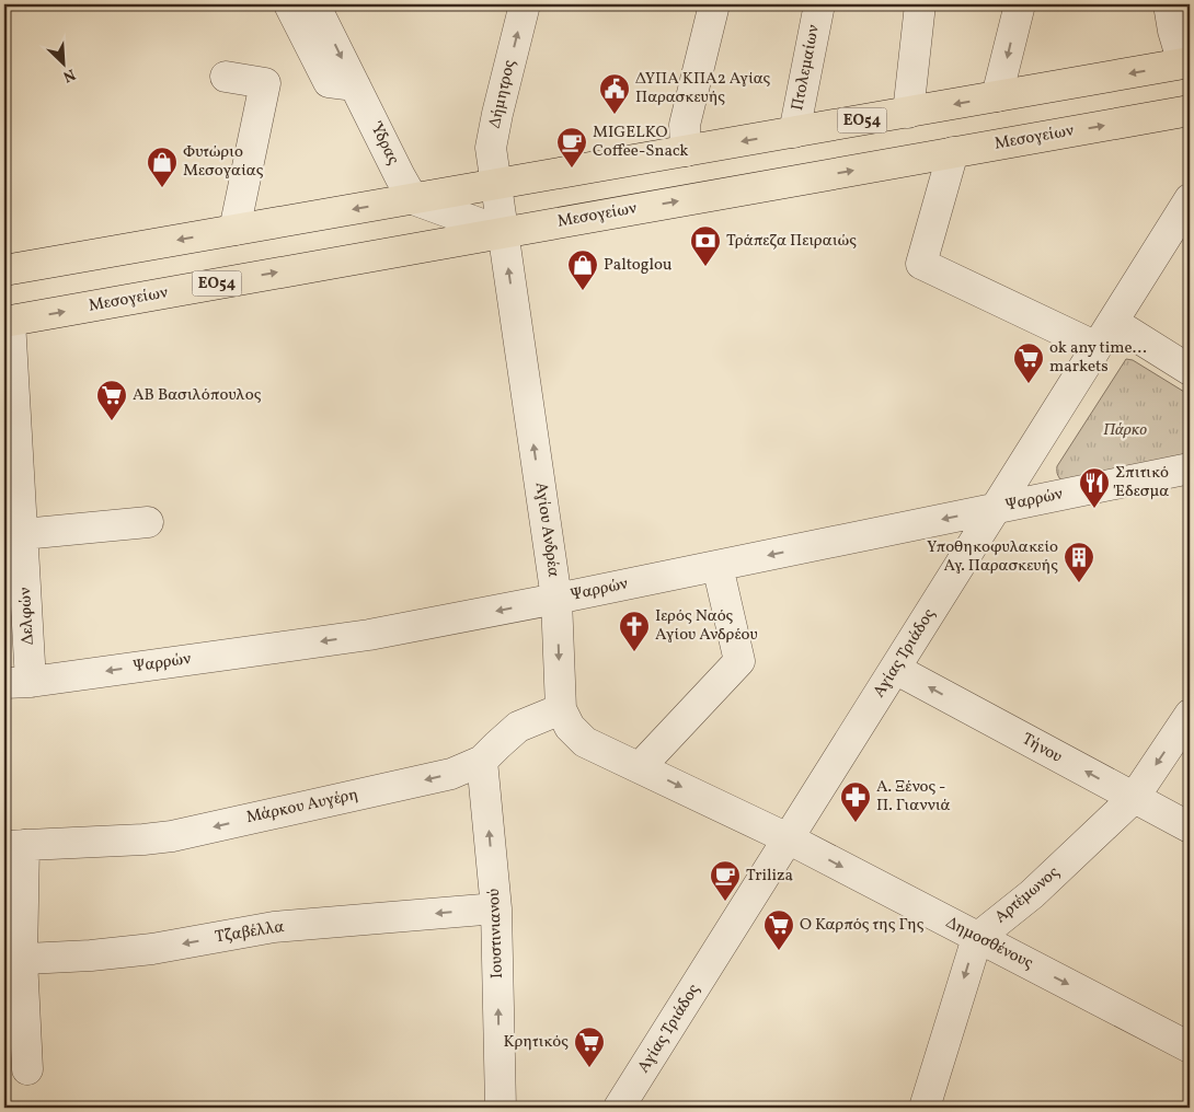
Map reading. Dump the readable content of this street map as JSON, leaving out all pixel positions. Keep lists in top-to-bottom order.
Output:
{
  "streets": {
    "main road": ["ΕΟ54", "Μεσογείων"],
    "street": [
      "Πτολεμαίων",
      "Δήμητρος",
      "Ύδρας",
      "Ψαρρών",
      "Αγίου Ανδρέα",
      "Δελφών",
      "Αγίας Τριάδος",
      "Τήνου",
      "Μάρκου Αυγέρη",
      "Αρτέμωνος",
      "Τζαβέλλα",
      "Ιουστινιανού",
      "Δημοσθένους"
    ]
  },
  "crossings": [
    ["Πτολεμαίων", "ΕΟ54"],
    ["Δήμητρος", "ΕΟ54"],
    ["Δήμητρος", "Αγίου Ανδρέα"],
    ["ΕΟ54", "Ύδρας"],
    ["ΕΟ54", "Αγίου Ανδρέα"],
    ["Μεσογείων", "Αγίου Ανδρέα"],
    ["Μεσογείων", "Δελφών"],
    ["Ψαρρών", "Αγίου Ανδρέα"],
    ["Ψαρρών", "Δελφών"],
    ["Ψαρρών", "Αγίας Τριάδος"],
    ["Αγίου Ανδρέα", "Αγίας Τριάδος"],
    ["Αγίου Ανδρέα", "Μάρκου Αυγέρη"],
    ["Αγίου Ανδρέα", "Δημοσθένους"],
    ["Αγίας Τριάδος", "Τήνου"],
    ["Αγίας Τριάδος", "Δημοσθένους"],
    ["Τήνου", "Αρτέμωνος"],
    ["Μάρκου Αυγέρη", "Τζαβέλλα"],
    ["Μάρκου Αυγέρη", "Ιουστινιανού"],
    ["Αρτέμωνος", "Δημοσθένους"],
    ["Τζαβέλλα", "Ιουστινιανού"]
  ],
  "one_way": [
    "Ύδρας",
    "Ψαρρών",
    "Τήνου",
    "Μάρκου Αυγέρη",
    "Τζαβέλλα",
    "Ιουστινιανού",
    "Δημοσθένους"
  ],
  "parks": ["Πάρκο"],
  "places": {
    "public building": ["ΔΥΠΑ ΚΠΑ2 Αγίας Παρασκευής"],
    "cafe": ["MIGELKO Coffee-Snack", "Triliza"],
    "shop": ["Φυτώριο Μεσογαίας", "Paltoglou"],
    "bank": ["Τράπεζα Πειραιώς"],
    "supermarket": [
      "ok any time... markets",
      "ΑΒ Βασιλόπουλος",
      "Ο Καρπός της Γης",
      "Κρητικός"
    ],
    "restaurant": ["Σπιτικό Έδεσμα"],
    "building": ["Υποθηκοφυλακείο Αγ. Παρασκευής"],
    "church": ["Ιερός Ναός Αγίου Ανδρέου"],
    "pharmacy": ["Α. Ξένος - Π. Γιαννιά"]
  },
  "north": "bottom right"
}
